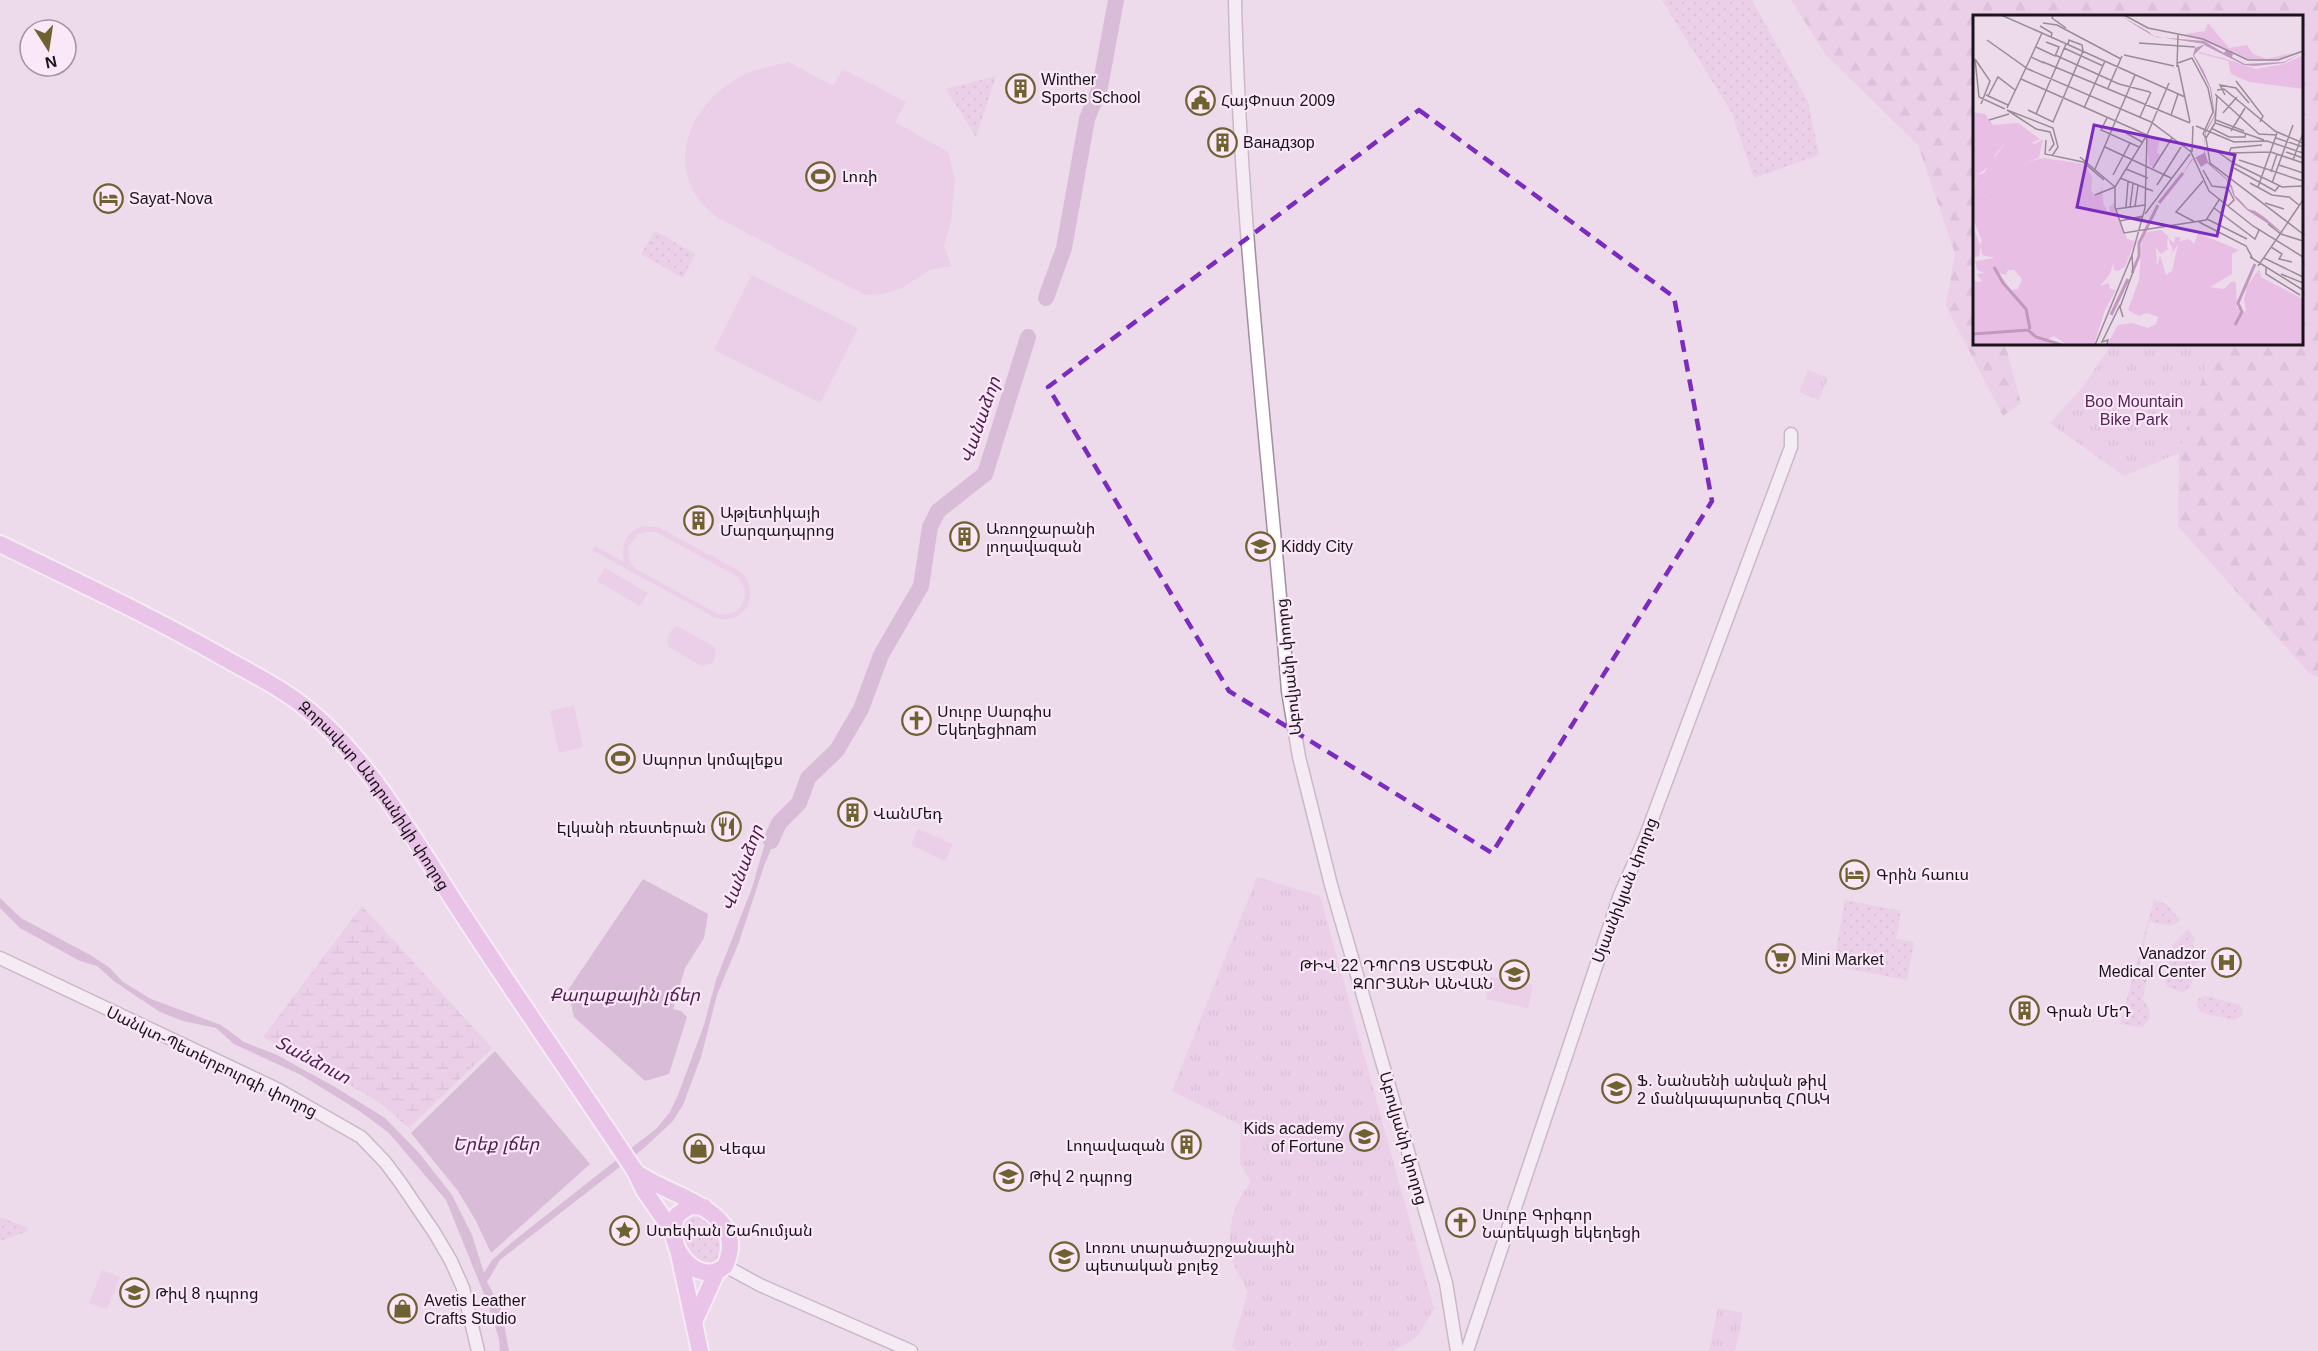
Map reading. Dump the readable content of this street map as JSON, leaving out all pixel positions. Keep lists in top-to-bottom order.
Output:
{
  "streets": {
    "highway": ["Զորավար Անդրանիկի փողոց"],
    "street": ["Աբովյանի փողոց", "Մյասնիկյան փողոց", "Սանկտ-Պետերբուրգի փողոց"]
  },
  "water": [
    "Վանաձոր",
    "Քաղաքային լճեր",
    "Տանձուտ",
    "Երեք լճեր"
  ],
  "parks": ["Boo Mountain Bike Park"],
  "places": {
    "building": [
      "Winther Sports School",
      "Ванадзор",
      "Աթլետիկայի Մարզադպրոց",
      "Առողջարանի լողավազան",
      "ՎանՄեդ",
      "Գրան ՄեԴ",
      "Լողավազան"
    ],
    "public building": ["ՀայՓոստ 2009"],
    "sports": ["Լոռի", "Սպորտ կոմպլեքս"],
    "hotel": ["Sayat-Nova", "Գրին հաուս"],
    "school or university": [
      "Kiddy City",
      "ԹԻՎ 22 ԴՊՐՈՑ ՍՏԵՓԱՆ ԶՈՐՅԱՆԻ ԱՆՎԱՆ",
      "Ֆ. Նանսենի անվան թիվ 2 մանկապարտեզ ՀՈԱԿ",
      "Kids academy of Fortune",
      "Թիվ 2 դպրոց",
      "Լոռու տարածաշրջանային պետական քոլեջ",
      "Թիվ 8 դպրոց"
    ],
    "church": ["Սուրբ Սարգիս Եկեղեցիnam", "Սուրբ Գրիգոր Նարեկացի եկեղեցի"],
    "restaurant": ["Էլկանի ռեստերան"],
    "supermarket": ["Mini Market"],
    "hospital": ["Vanadzor Medical Center"],
    "shop": ["Վեգա", "Avetis Leather Crafts Studio"],
    "place": ["Ստեփան Շահումյան"]
  },
  "north": "bottom"
}
